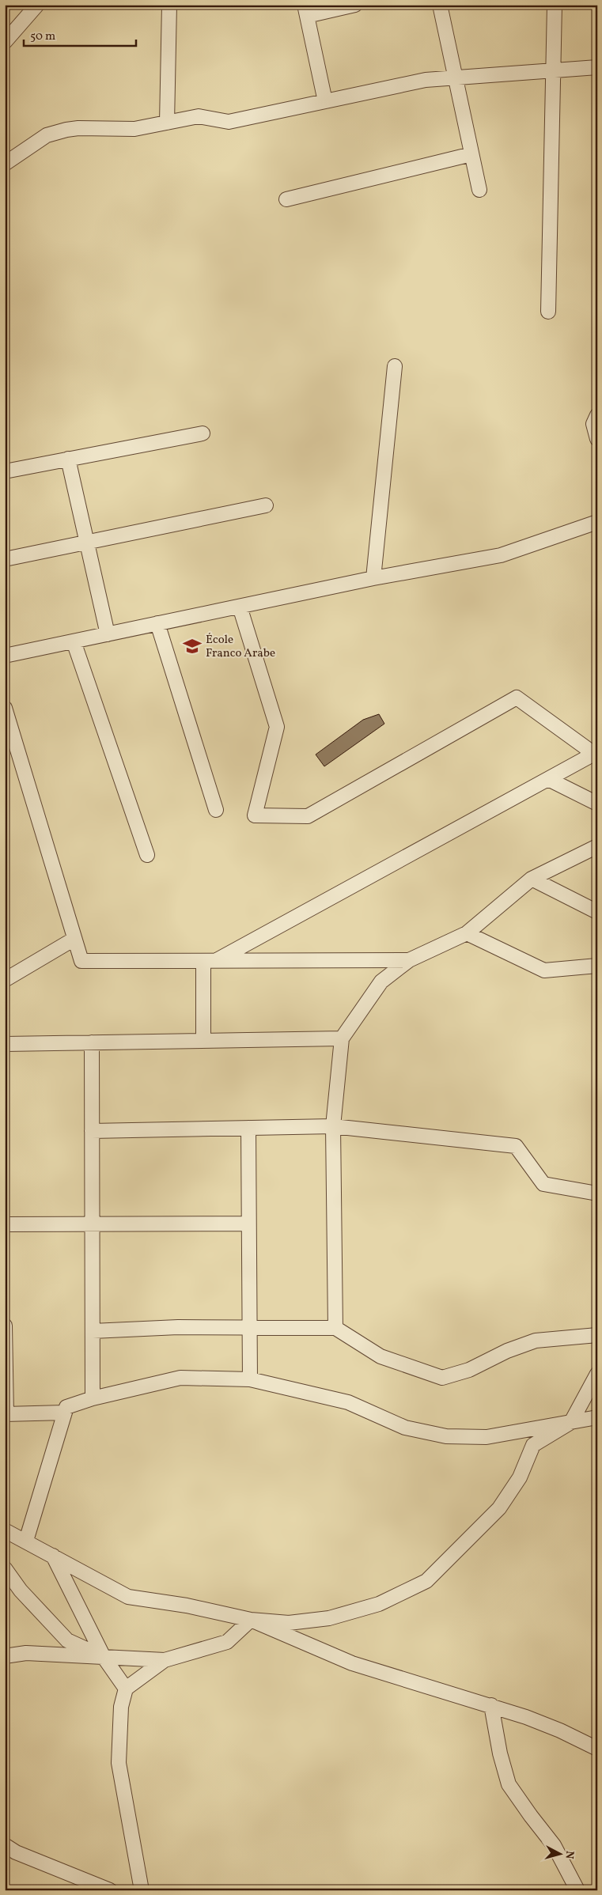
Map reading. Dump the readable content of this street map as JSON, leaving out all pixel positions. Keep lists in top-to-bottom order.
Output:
{
  "places": {
    "school or university": ["École Franco Arabe"]
  },
  "scale_bar": "50 m",
  "north": "right"
}
